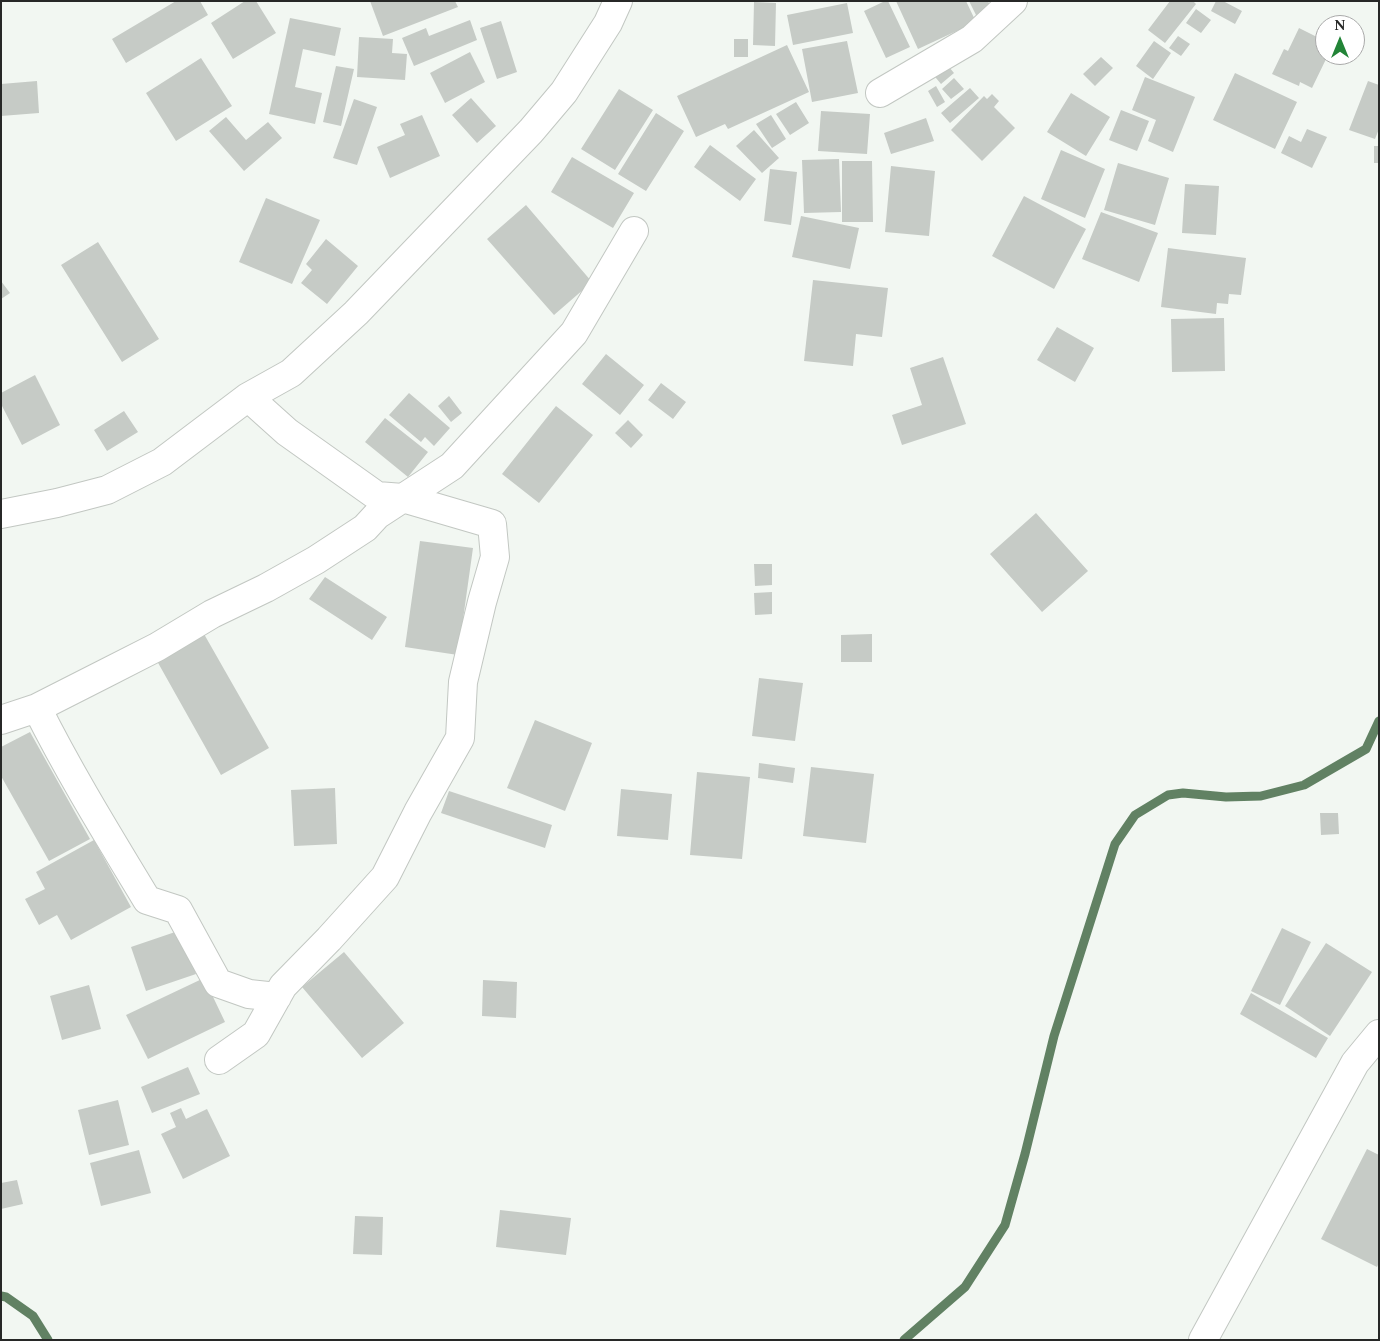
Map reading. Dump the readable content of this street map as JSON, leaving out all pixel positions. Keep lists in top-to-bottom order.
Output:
{
  "north": "top"
}
